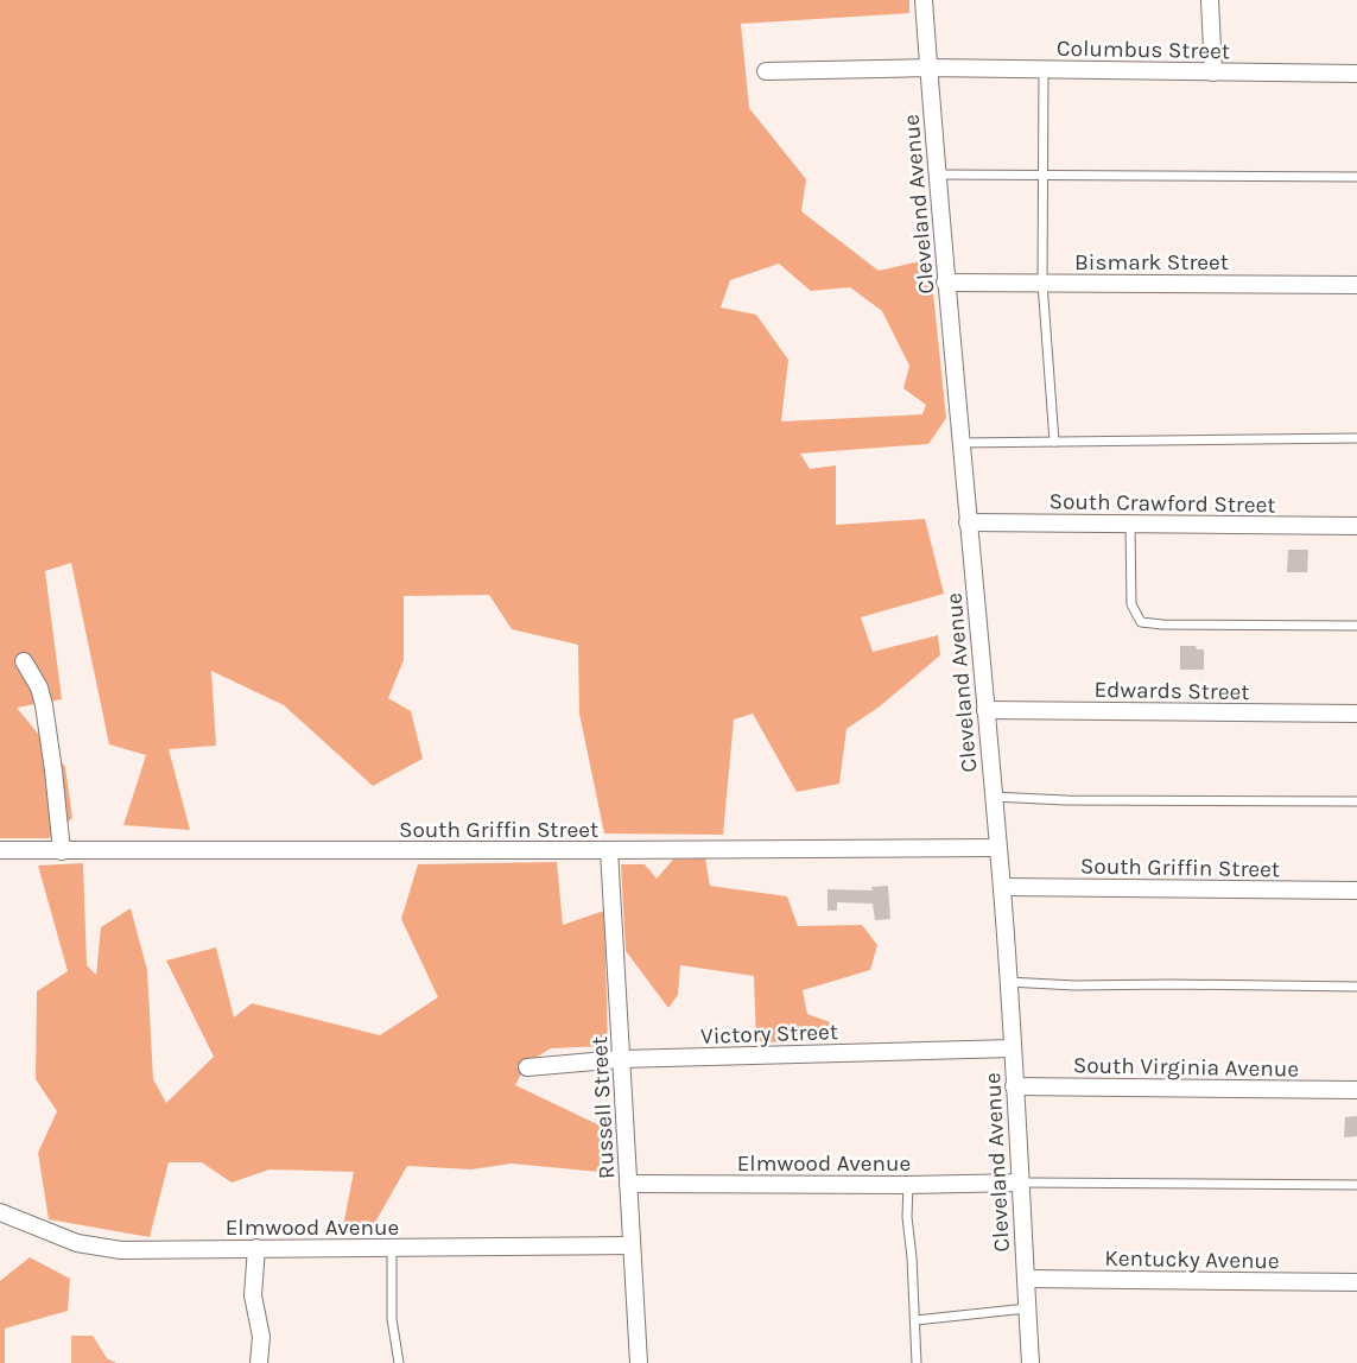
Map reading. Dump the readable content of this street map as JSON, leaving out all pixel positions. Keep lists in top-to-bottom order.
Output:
{
  "streets": {
    "street": [
      "Columbus Street",
      "Cleveland Avenue",
      "Bismark Street",
      "South Crawford Street",
      "Edwards Street",
      "South Griffin Street",
      "Victory Street",
      "South Virginia Avenue",
      "Russell Street",
      "Elmwood Avenue",
      "Kentucky Avenue"
    ]
  },
  "crossings": [
    ["Columbus Street", "Cleveland Avenue"],
    ["Cleveland Avenue", "Bismark Street"],
    ["Cleveland Avenue", "South Crawford Street"],
    ["Cleveland Avenue", "Edwards Street"],
    ["Cleveland Avenue", "South Griffin Street"],
    ["Cleveland Avenue", "Victory Street"],
    ["Cleveland Avenue", "South Virginia Avenue"],
    ["Cleveland Avenue", "Elmwood Avenue"],
    ["Cleveland Avenue", "Kentucky Avenue"],
    ["South Griffin Street", "Russell Street"],
    ["Victory Street", "Russell Street"],
    ["Russell Street", "Elmwood Avenue"]
  ]
}
